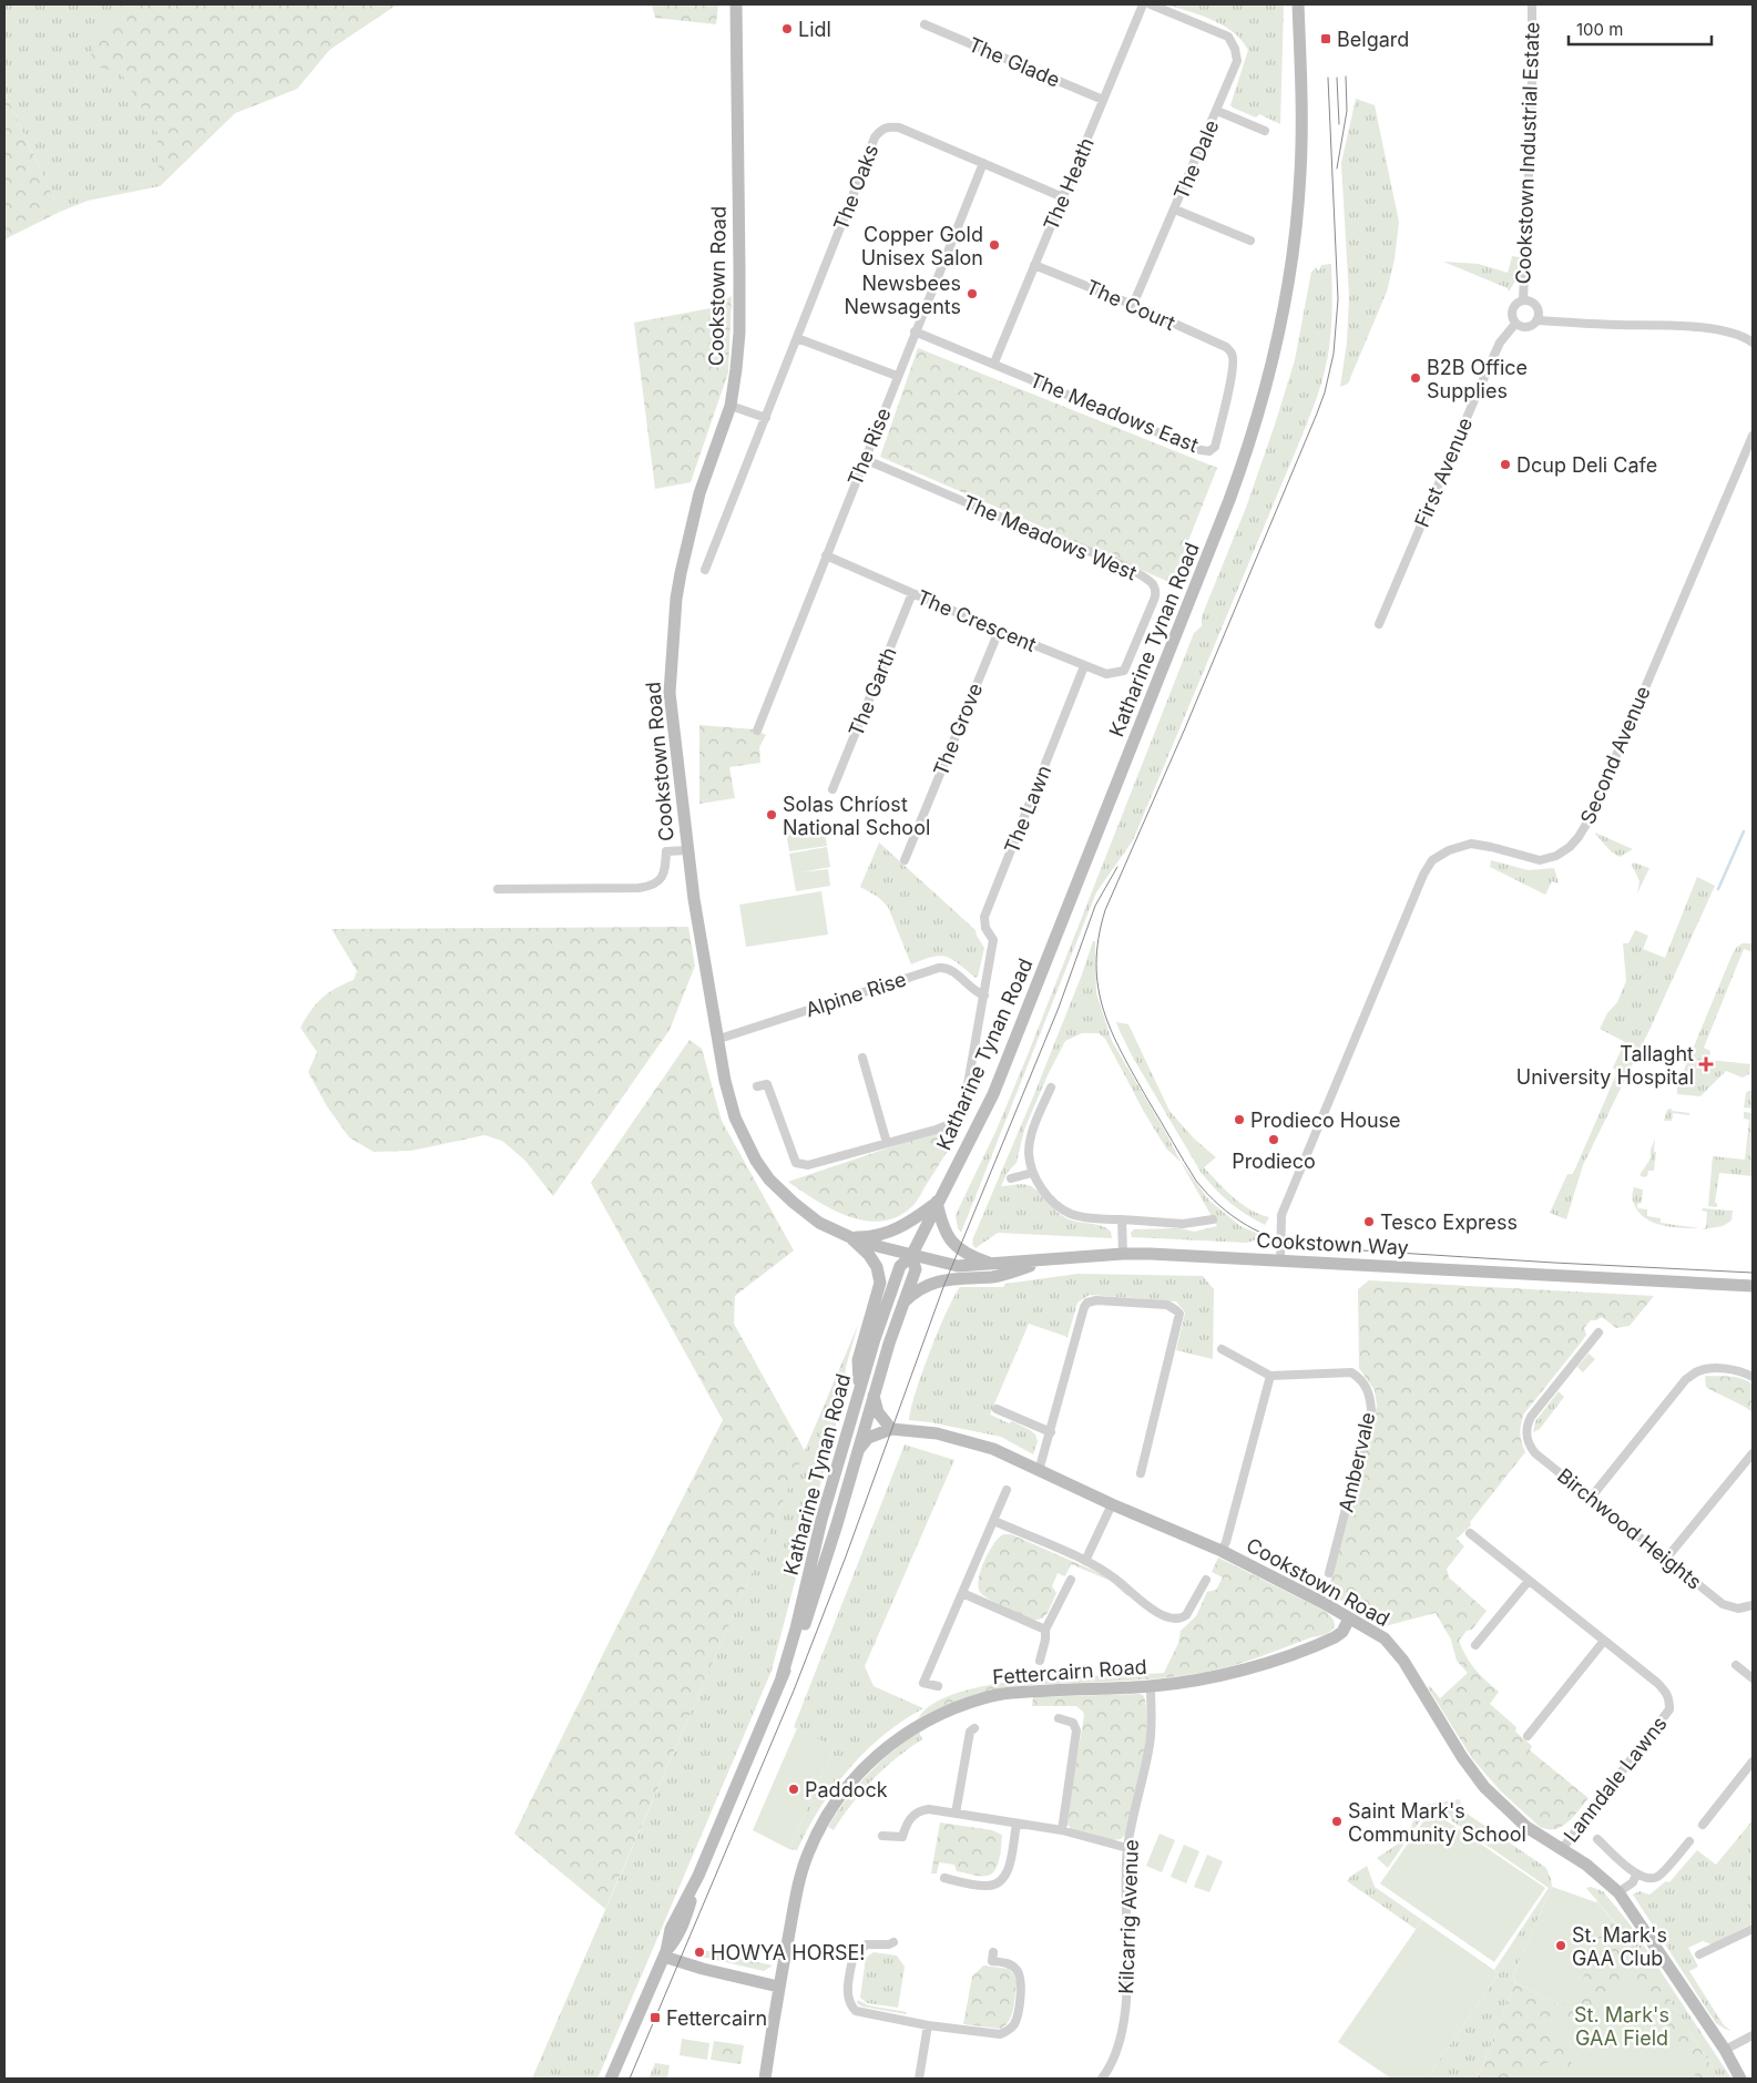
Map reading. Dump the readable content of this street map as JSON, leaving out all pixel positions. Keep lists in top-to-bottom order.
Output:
{
  "streets": {
    "street": [
      "The Glade",
      "Cookstown Industrial Estate",
      "The Dale",
      "The Heath",
      "The Oaks",
      "Cookstown Road",
      "The Court",
      "The Meadows East",
      "The Rise",
      "First Avenue",
      "The Meadows West",
      "The Crescent",
      "Katharine Tynan Road",
      "The Garth",
      "The Grove",
      "Second Avenue",
      "The Lawn",
      "Alpine Rise",
      "Cookstown Way",
      "Ambervale",
      "Birchwood Heights",
      "Fettercairn Road",
      "Lanndale Lawns",
      "Kilcarrig Avenue"
    ]
  },
  "crossings": [
    ["The Glade", "The Heath"],
    ["Cookstown Industrial Estate", "First Avenue"],
    ["The Dale", "The Court"],
    ["The Heath", "The Oaks"],
    ["The Heath", "The Court"],
    ["The Heath", "The Meadows East"],
    ["The Oaks", "The Rise"],
    ["Cookstown Road", "Katharine Tynan Road"],
    ["Cookstown Road", "Alpine Rise"],
    ["Cookstown Road", "Cookstown Way"],
    ["Cookstown Road", "Fettercairn Road"],
    ["Cookstown Road", "Lanndale Lawns"],
    ["The Court", "The Meadows East"],
    ["The Meadows East", "The Rise"],
    ["The Rise", "The Meadows West"],
    ["The Rise", "The Crescent"],
    ["The Meadows West", "The Crescent"],
    ["The Crescent", "The Garth"],
    ["The Crescent", "The Grove"],
    ["The Crescent", "The Lawn"],
    ["Katharine Tynan Road", "Cookstown Way"],
    ["Second Avenue", "Cookstown Way"],
    ["The Lawn", "Alpine Rise"],
    ["Fettercairn Road", "Kilcarrig Avenue"]
  ],
  "parks": ["St. Mark's GAA Field"],
  "places": {
    "other": [
      "Lidl",
      "Copper Gold Unisex Salon",
      "Newsbees Newsagents",
      "B2B Office Supplies",
      "Dcup Deli Cafe",
      "Solas Chríost National School",
      "Prodieco House",
      "Prodieco",
      "Tesco Express",
      "Paddock",
      "Saint Mark's Community School",
      "St. Mark's GAA Club",
      "HOWYA HORSE!"
    ],
    "transit": ["Belgard", "Fettercairn"],
    "health": ["Tallaght University Hospital"]
  },
  "scale_bar": "100 m"
}
